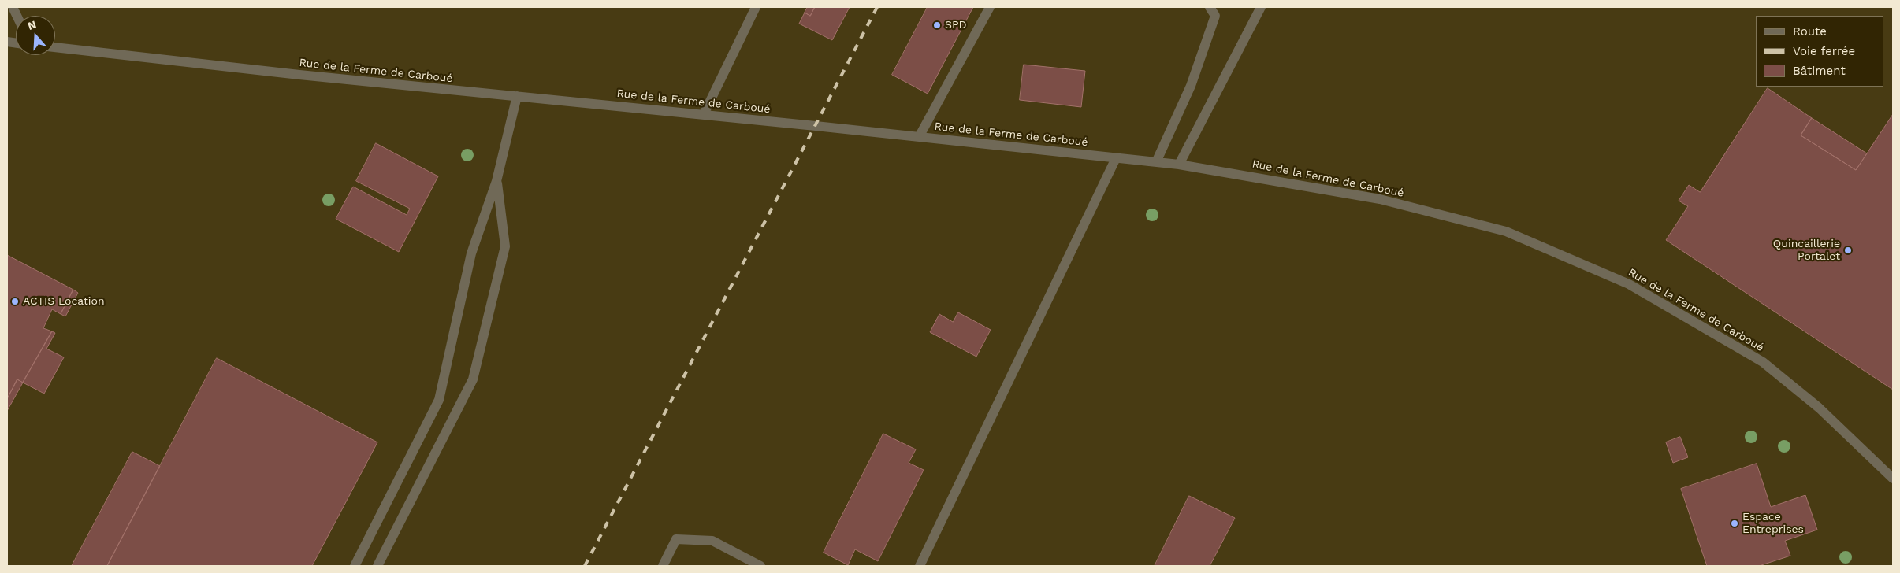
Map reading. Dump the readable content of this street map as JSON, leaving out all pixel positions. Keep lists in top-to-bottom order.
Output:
{
  "streets": {
    "street": ["Rue de la Ferme de Carboué"]
  },
  "places": [
    "SPD",
    "Quincaillerie Portalet",
    "ACTIS Location",
    "Espace Entreprises"
  ],
  "legend": ["Route", "Voie ferrée", "Bâtiment"],
  "north": "top"
}
